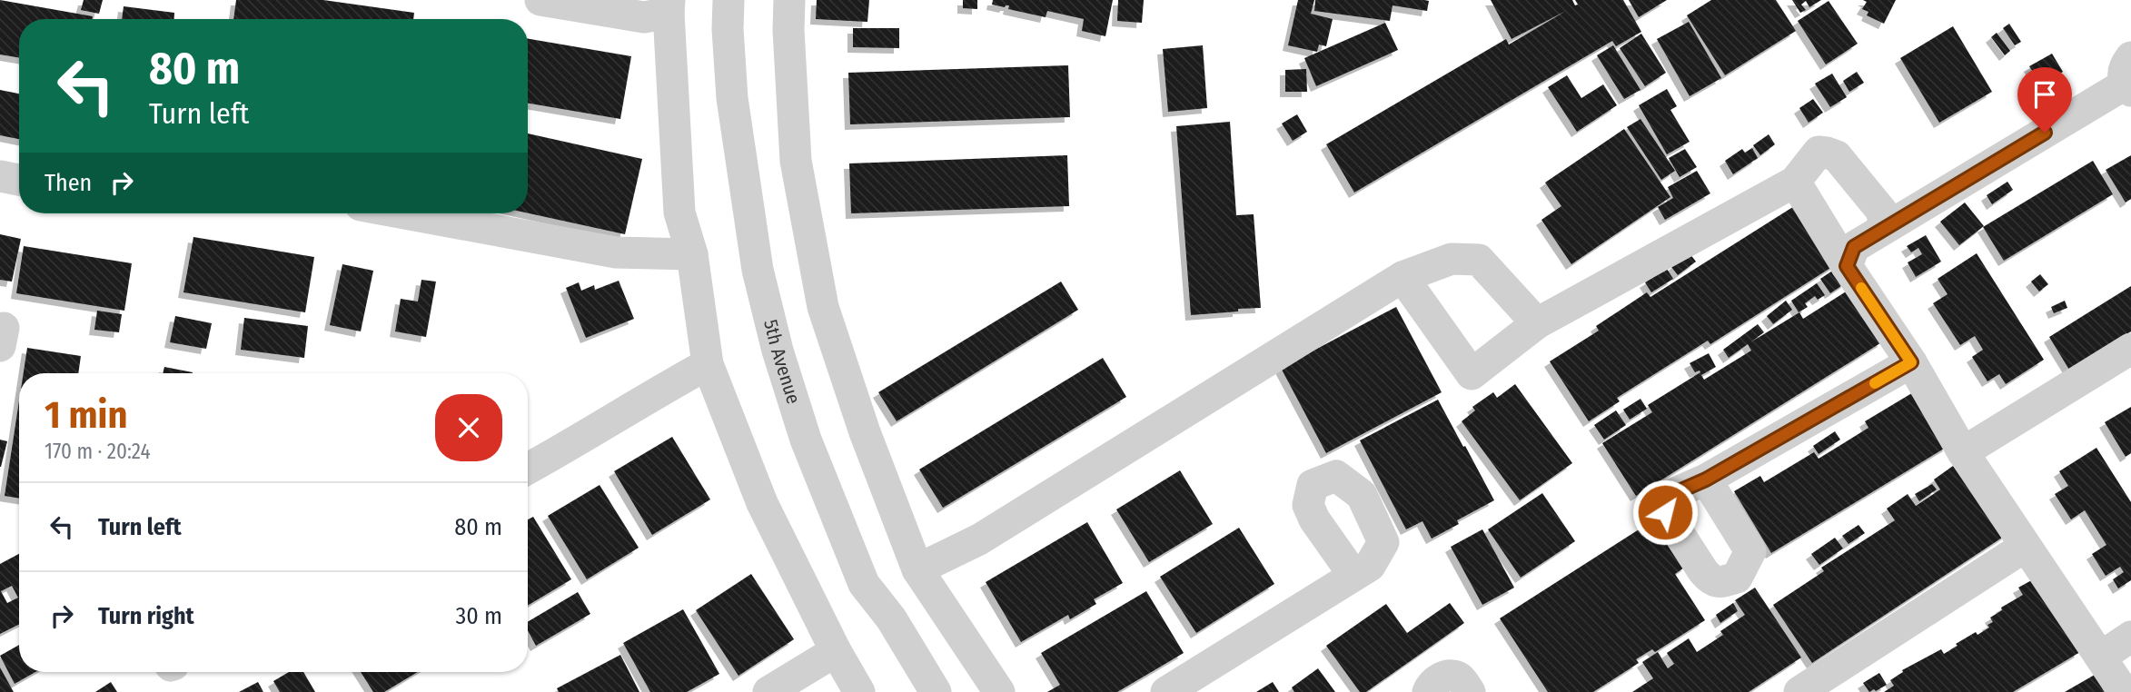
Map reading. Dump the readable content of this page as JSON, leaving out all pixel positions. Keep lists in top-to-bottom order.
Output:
{
  "streets": {
    "street": ["5th Avenue"]
  },
  "page": {
    "turn": ["80 m", "Turn left"],
    "then": "Then",
    "heading": ["1 min", "170 m · 20:24"],
    "list": [
      {
        "name": "Turn left",
        "value": "80 m"
      },
      {
        "name": "Turn right",
        "value": "30 m"
      }
    ]
  }
}
